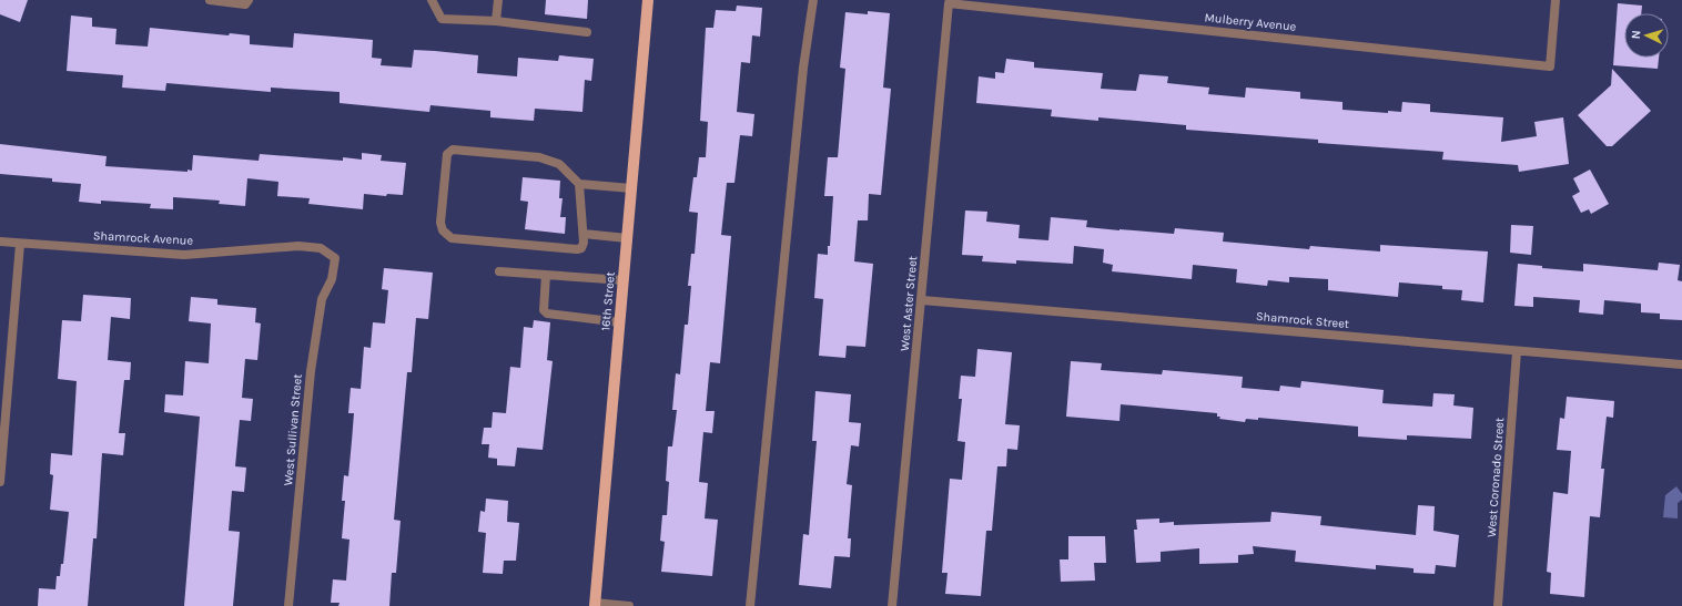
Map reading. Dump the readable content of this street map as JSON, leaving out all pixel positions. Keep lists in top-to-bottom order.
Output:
{
  "streets": {
    "main road": ["16th Street"],
    "street": [
      "Mulberry Avenue",
      "Shamrock Avenue",
      "West Aster Street",
      "Shamrock Street",
      "West Sullivan Street",
      "West Coronado Street"
    ]
  },
  "crossings": [
    ["Mulberry Avenue", "West Aster Street"],
    ["Shamrock Avenue", "West Sullivan Street"],
    ["West Aster Street", "Shamrock Street"],
    ["Shamrock Street", "West Coronado Street"]
  ],
  "north": "left"
}
